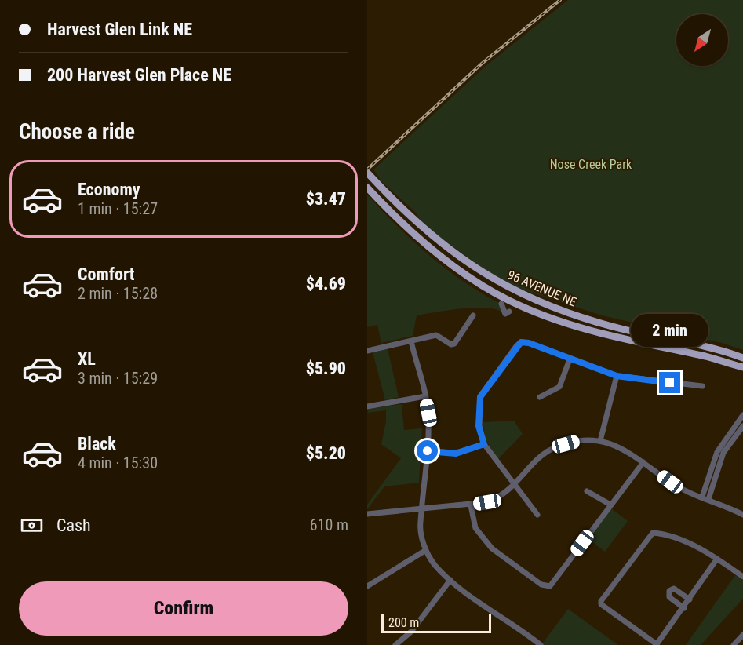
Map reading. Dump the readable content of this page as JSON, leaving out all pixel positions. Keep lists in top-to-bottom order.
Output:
{
  "streets": {
    "main road": ["96 AVENUE NE"]
  },
  "parks": ["Nose Creek Park"],
  "scale_bar": "200 m",
  "north": "bottom left",
  "page": {
    "banner": ["Harvest Glen Link NE", "200 Harvest Glen Place NE"],
    "heading": "Choose a ride",
    "list": [
      {
        "name": "Economy",
        "note": "1 min · 15:27",
        "value": "$3.47"
      },
      {
        "name": "Comfort",
        "note": "2 min · 15:28",
        "value": "$4.69"
      },
      {
        "name": "XL",
        "note": "3 min · 15:29",
        "value": "$5.90"
      },
      {
        "name": "Black",
        "note": "4 min · 15:30",
        "value": "$5.20"
      }
    ],
    "bubble": "2 min",
    "pay": ["Cash", "610 m"],
    "buttons": "Confirm",
    "scale": "200 m"
  }
}
